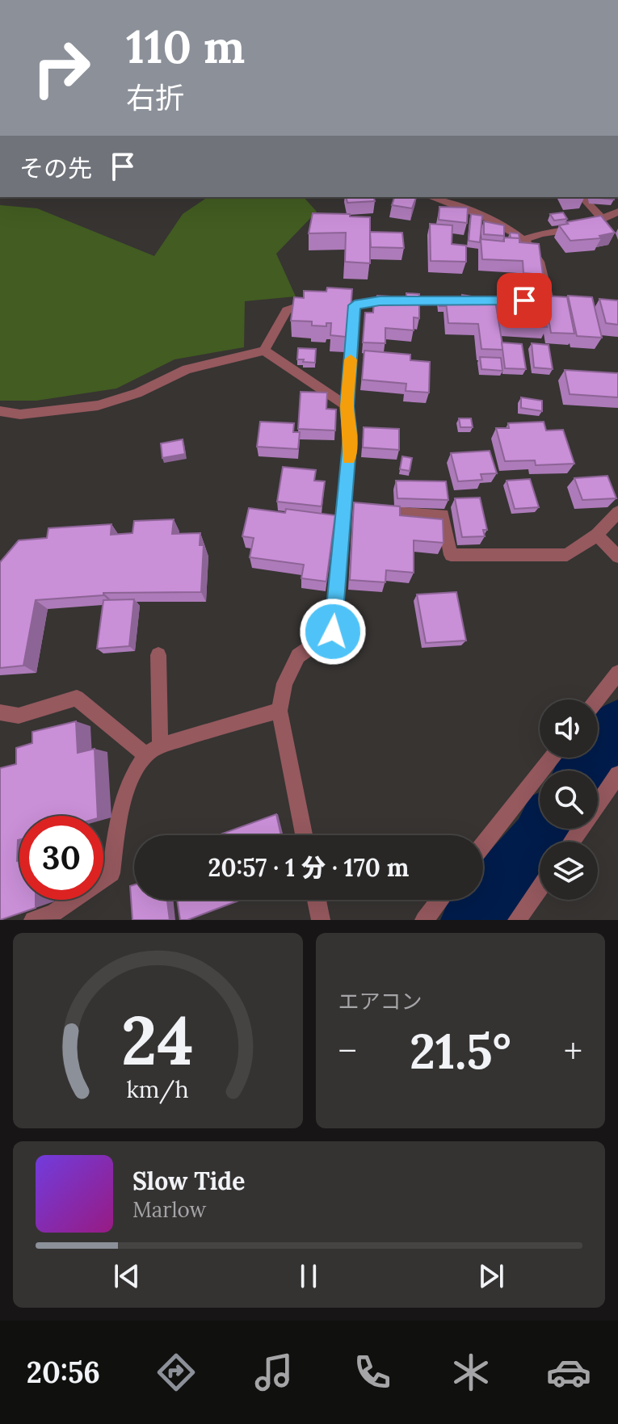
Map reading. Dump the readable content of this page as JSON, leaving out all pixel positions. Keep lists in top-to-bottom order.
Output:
{
  "page": {
    "turn": ["110 m", "右折"],
    "then": "その先",
    "limit": "30",
    "trip": "20:57 · 1 分 · 170 m",
    "tile": "エアコン",
    "heat": ["−", "21.5°", "+"],
    "song": ["Slow Tide", "Marlow"],
    "tabs": "20:56",
    "gauge": ["24", "km/h"]
  }
}
